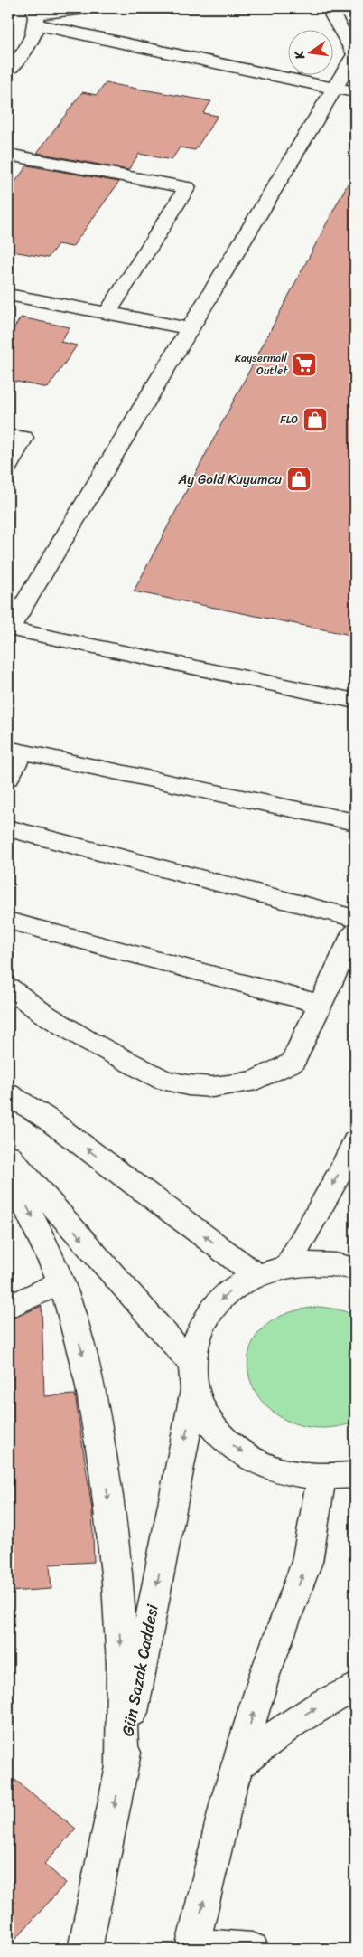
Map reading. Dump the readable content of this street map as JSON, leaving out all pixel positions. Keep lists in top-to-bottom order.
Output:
{
  "streets": {
    "street": ["Gün Sazak Caddesi"]
  },
  "places": {
    "supermarket": ["Kaysermall Outlet"],
    "shop": ["FLO", "Ay Gold Kuyumcu"]
  },
  "north": "left"
}
